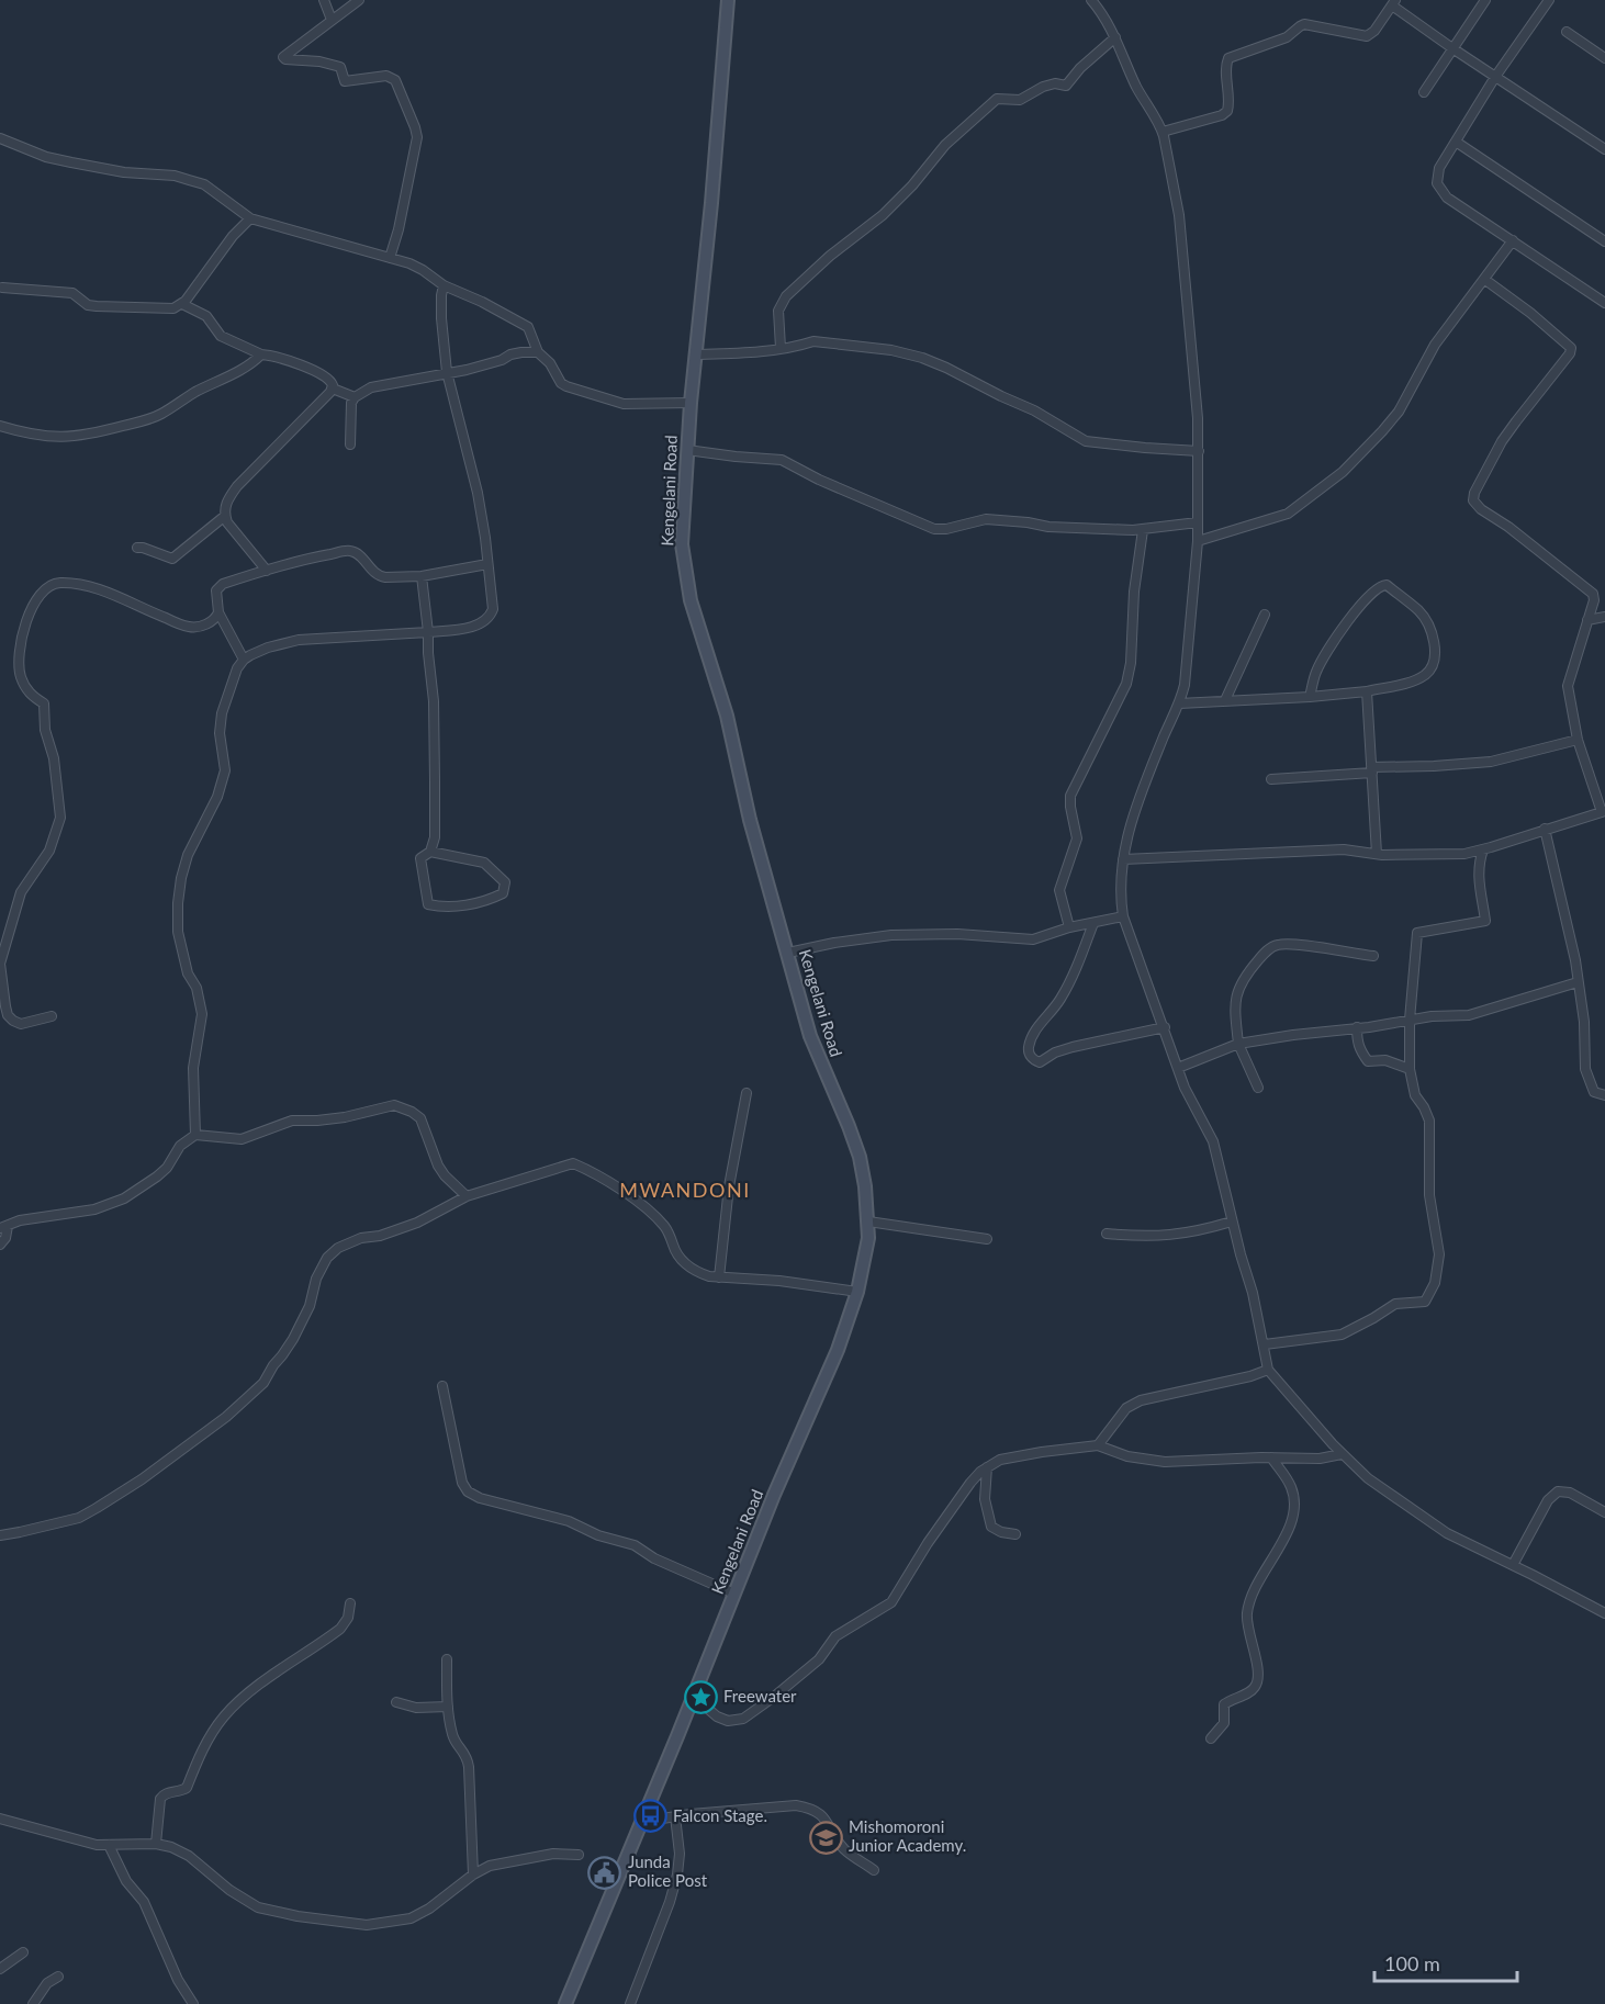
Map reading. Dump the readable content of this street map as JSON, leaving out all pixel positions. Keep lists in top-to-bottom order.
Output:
{
  "streets": {
    "main road": ["Kengelani Road"]
  },
  "districts": ["MWANDONI"],
  "places": {
    "place": ["Freewater"],
    "bus stop": ["Falcon Stage."],
    "school or university": ["Mishomoroni Junior Academy."],
    "public building": ["Junda Police Post"]
  },
  "scale_bar": "100 m"
}
